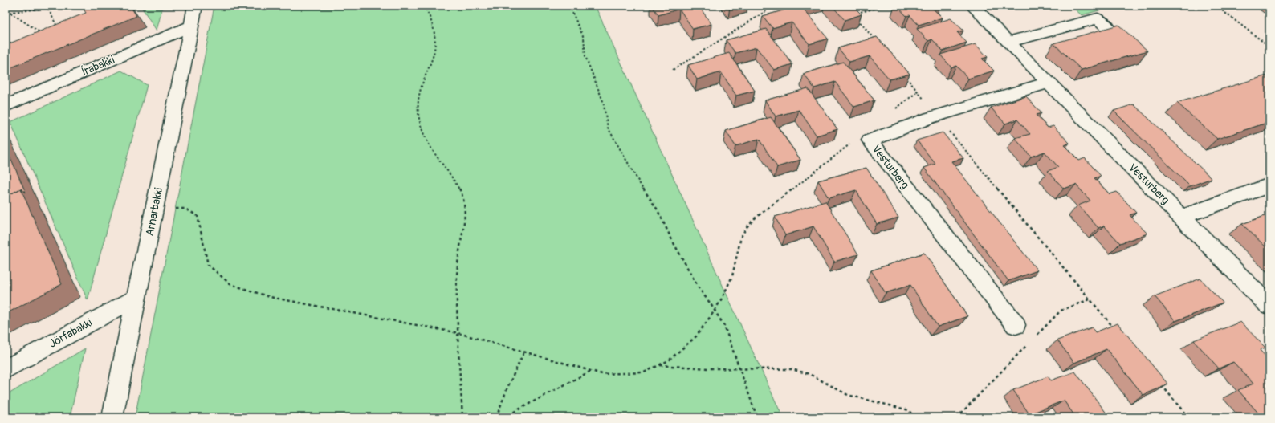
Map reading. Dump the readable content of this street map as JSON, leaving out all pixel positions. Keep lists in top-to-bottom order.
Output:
{
  "streets": {
    "street": [
      "Írabakki",
      "Vesturberg",
      "Arnarbakki",
      "Jörfabakki"
    ]
  },
  "crossings": [
    ["Írabakki", "Arnarbakki"],
    ["Arnarbakki", "Jörfabakki"]
  ]
}
